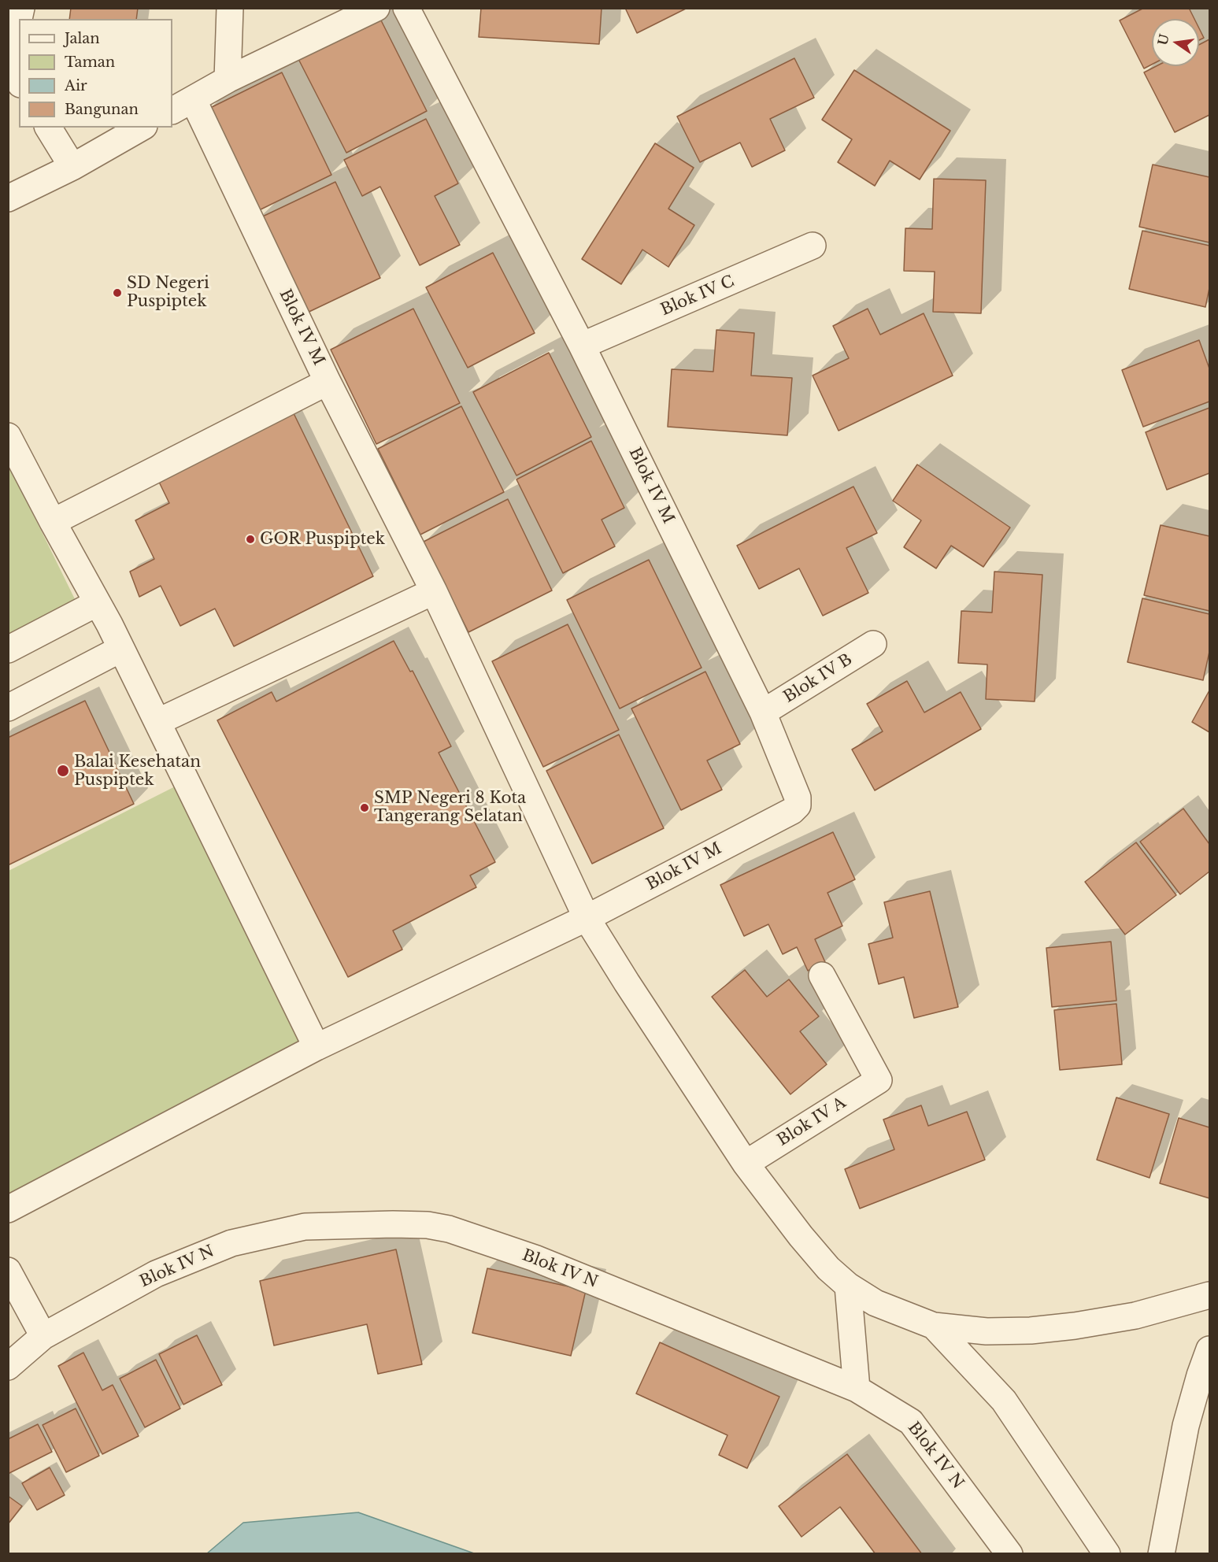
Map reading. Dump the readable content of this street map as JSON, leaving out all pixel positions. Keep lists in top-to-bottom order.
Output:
{
  "streets": {
    "street": [
      "Blok IV C",
      "Blok IV M",
      "Blok IV B",
      "Blok IV A",
      "Blok IV N"
    ]
  },
  "crossings": [
    ["Blok IV C", "Blok IV M"],
    ["Blok IV M", "Blok IV B"]
  ],
  "places": [
    "SD Negeri Puspiptek",
    "GOR Puspiptek",
    "Balai Kesehatan Puspiptek",
    "SMP Negeri 8 Kota Tangerang Selatan"
  ],
  "legend": [
    "Jalan",
    "Taman",
    "Air",
    "Bangunan"
  ],
  "north": "left"
}
